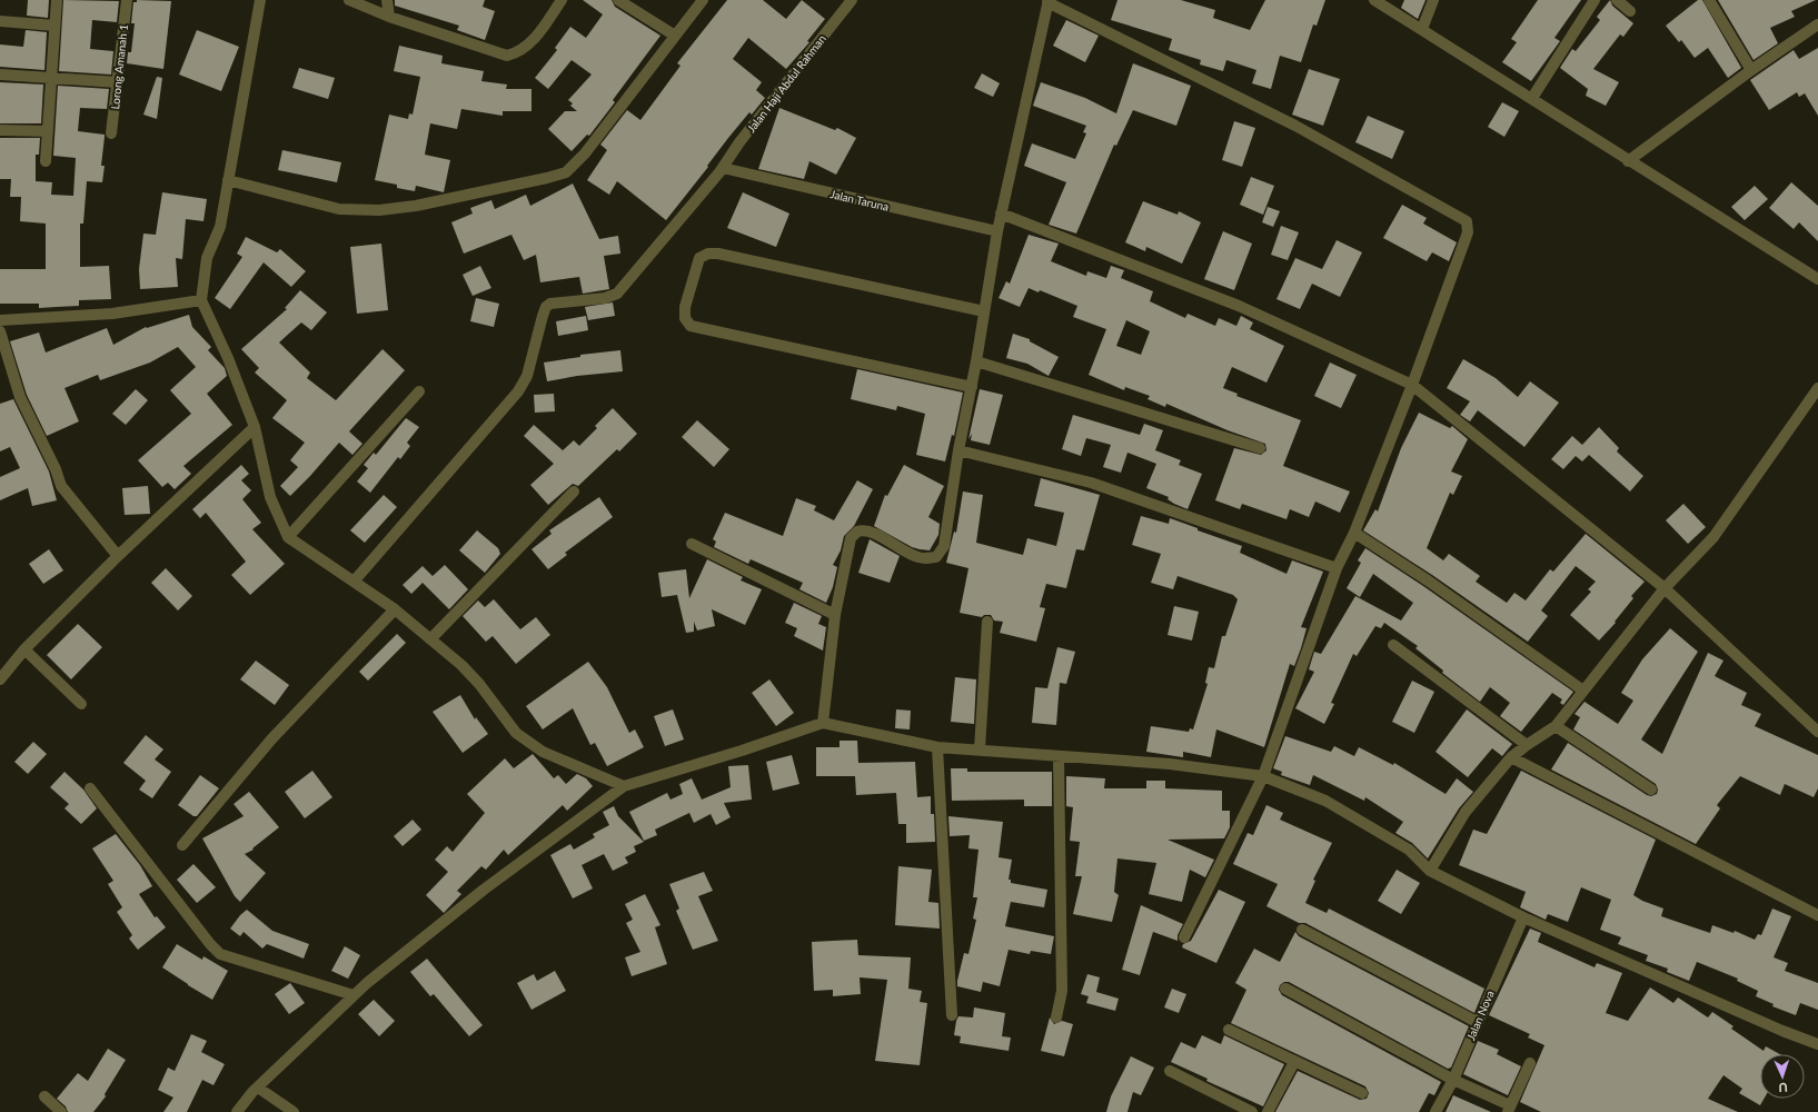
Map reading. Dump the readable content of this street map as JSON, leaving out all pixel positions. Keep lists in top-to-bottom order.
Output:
{
  "streets": {
    "street": [
      "Lorong Amanah 1",
      "Jalan Haji Abdul Rahman",
      "Jalan Taruna",
      "Jalan Nova"
    ]
  },
  "crossings": [
    ["Jalan Haji Abdul Rahman", "Jalan Taruna"]
  ],
  "north": "bottom"
}
